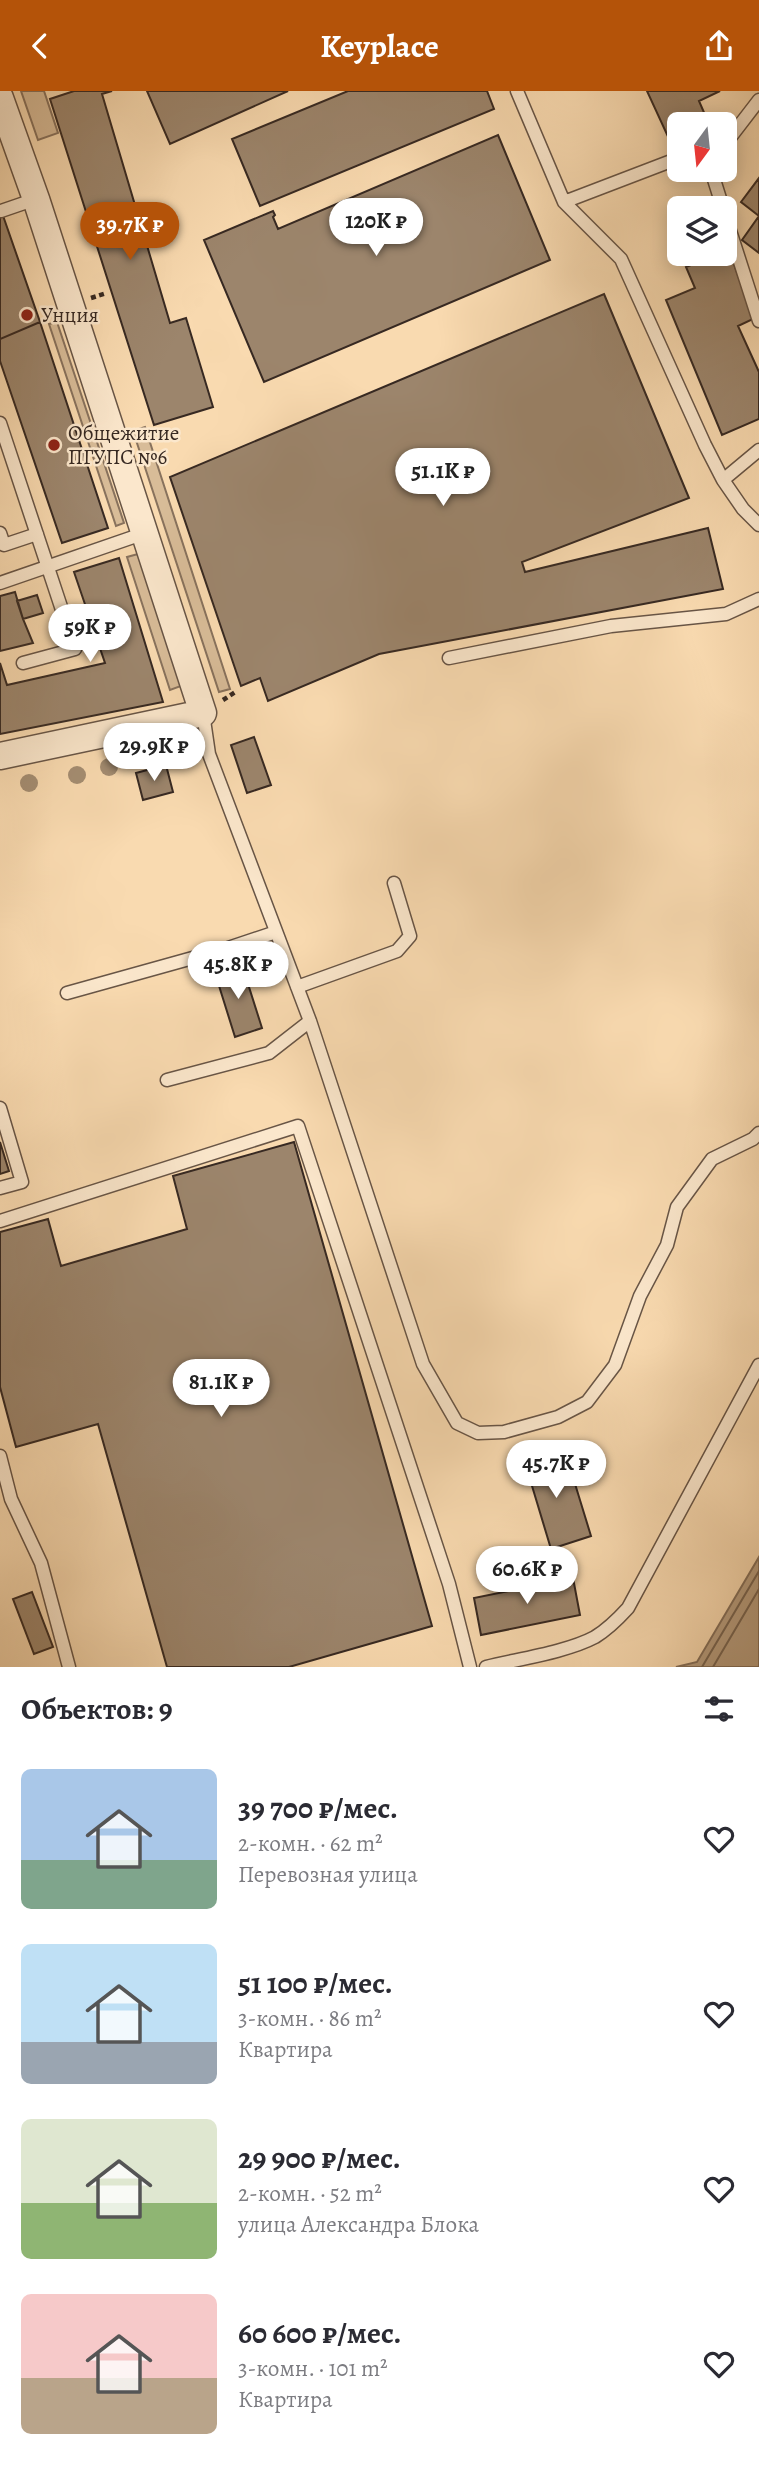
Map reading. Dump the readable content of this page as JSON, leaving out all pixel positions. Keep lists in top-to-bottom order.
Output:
{
  "places": ["Унция", "Общежитие ПГУПС №6"],
  "north": "bottom",
  "page": {
    "header": "Keyplace",
    "price": [
      "120K ₽",
      "39.7K ₽",
      "51.1K ₽",
      "59K ₽",
      "29.9K ₽",
      "45.8K ₽",
      "81.1K ₽",
      "45.7K ₽",
      "60.6K ₽"
    ],
    "heading": "Объектов: 9",
    "list": [
      {
        "name": "39 700 ₽/мес.",
        "note": "2-комн. · 62 m² · Перевозная улица"
      },
      {
        "name": "51 100 ₽/мес.",
        "note": "3-комн. · 86 m² · Квартира"
      },
      {
        "name": "29 900 ₽/мес.",
        "note": "2-комн. · 52 m² · улица Александра Блока"
      },
      {
        "name": "60 600 ₽/мес.",
        "note": "3-комн. · 101 m² · Квартира"
      }
    ]
  }
}
